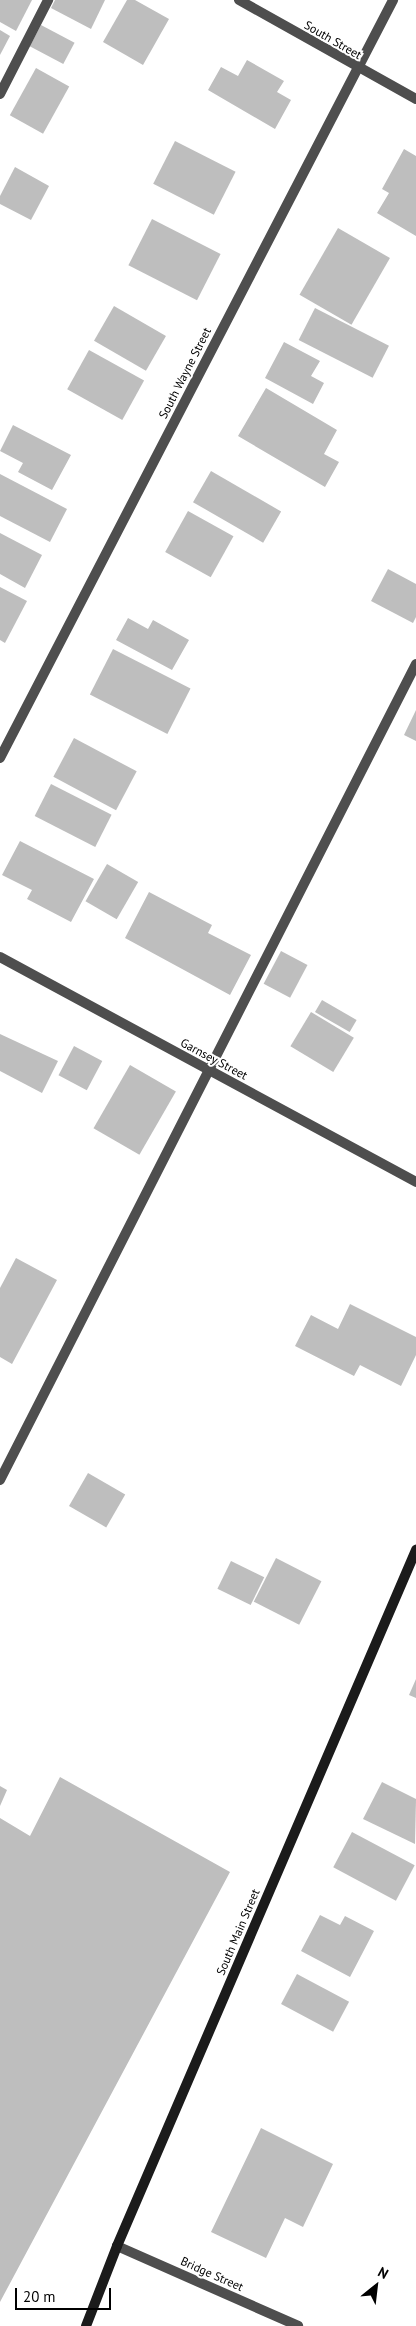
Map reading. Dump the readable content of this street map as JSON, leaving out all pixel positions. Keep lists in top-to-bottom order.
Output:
{
  "streets": {
    "main road": ["South Main Street"],
    "street": [
      "South Street",
      "South Wayne Street",
      "Garnsey Street",
      "Bridge Street"
    ]
  },
  "crossings": [
    ["South Street", "South Wayne Street"],
    ["South Main Street", "Bridge Street"]
  ],
  "scale_bar": "20 m",
  "north": "top right"
}
